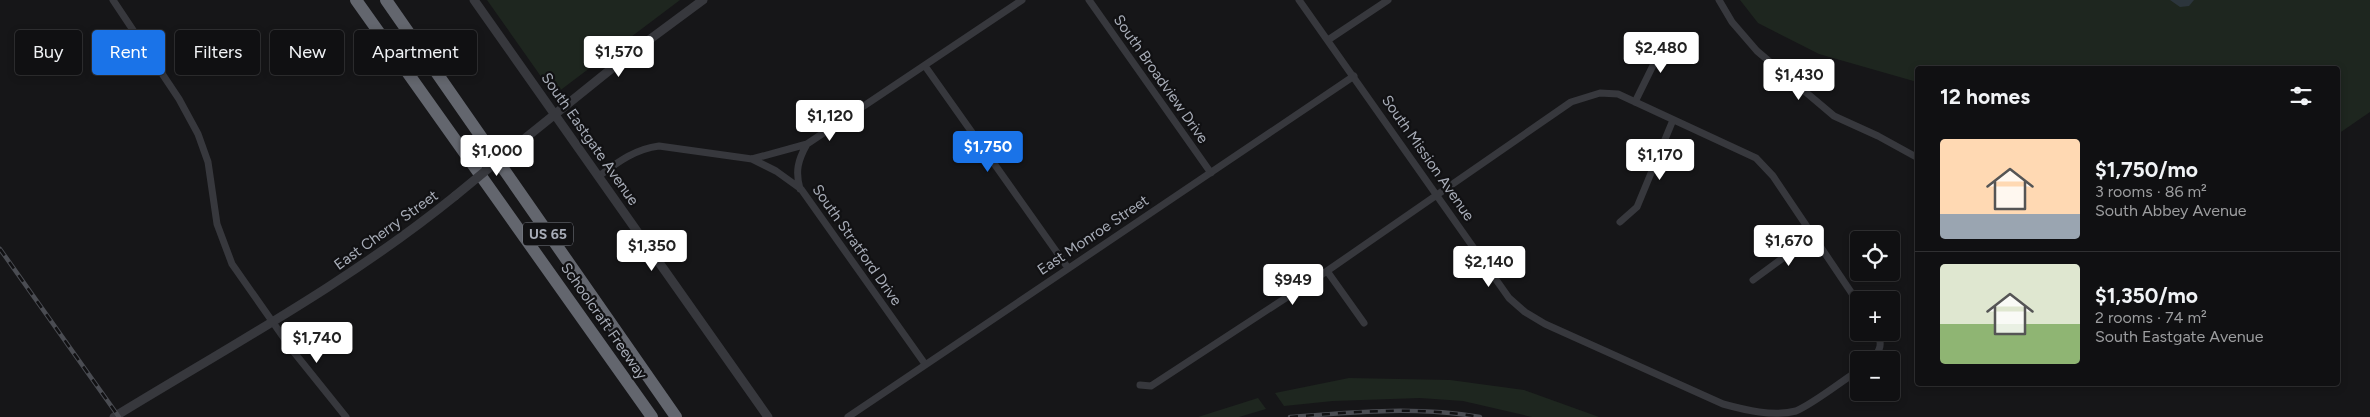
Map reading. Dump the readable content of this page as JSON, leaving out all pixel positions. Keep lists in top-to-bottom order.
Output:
{
  "streets": {
    "highway": ["US 65", "Schoolcraft Freeway"],
    "street": [
      "South Broadview Drive",
      "South Eastgate Avenue",
      "South Mission Avenue",
      "East Cherry Street",
      "East Monroe Street",
      "South Stratford Drive"
    ]
  },
  "crossings": [
    ["South Broadview Drive", "East Monroe Street"],
    ["South Eastgate Avenue", "East Cherry Street"],
    ["South Mission Avenue", "East Monroe Street"],
    ["East Monroe Street", "South Stratford Drive"]
  ],
  "page": {
    "chip": [
      "Buy",
      "Rent",
      "Filters",
      "New",
      "Apartment"
    ],
    "price": [
      "$2,480",
      "$1,570",
      "$1,430",
      "$1,120",
      "$1,750",
      "$1,000",
      "$1,170",
      "$1,670",
      "$1,350",
      "$2,140",
      "$949",
      "$1,740"
    ],
    "heading": "12 homes",
    "list": [
      {
        "name": "$1,750/mo",
        "note": "3 rooms · 86 m² · South Abbey Avenue"
      },
      {
        "name": "$1,350/mo",
        "note": "2 rooms · 74 m² · South Eastgate Avenue"
      }
    ],
    "map_buttons": ["+", "−"]
  }
}
